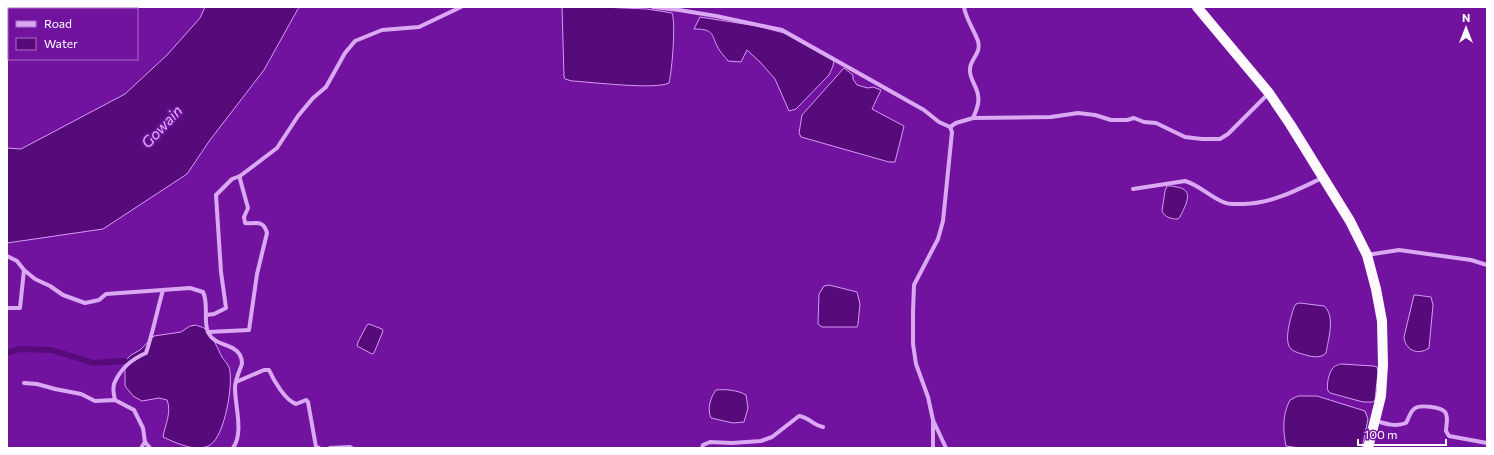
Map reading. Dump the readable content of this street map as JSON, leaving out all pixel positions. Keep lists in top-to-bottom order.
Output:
{
  "water": ["Gowain"],
  "legend": ["Road", "Water"],
  "scale_bar": "100 m",
  "north": "top"
}
